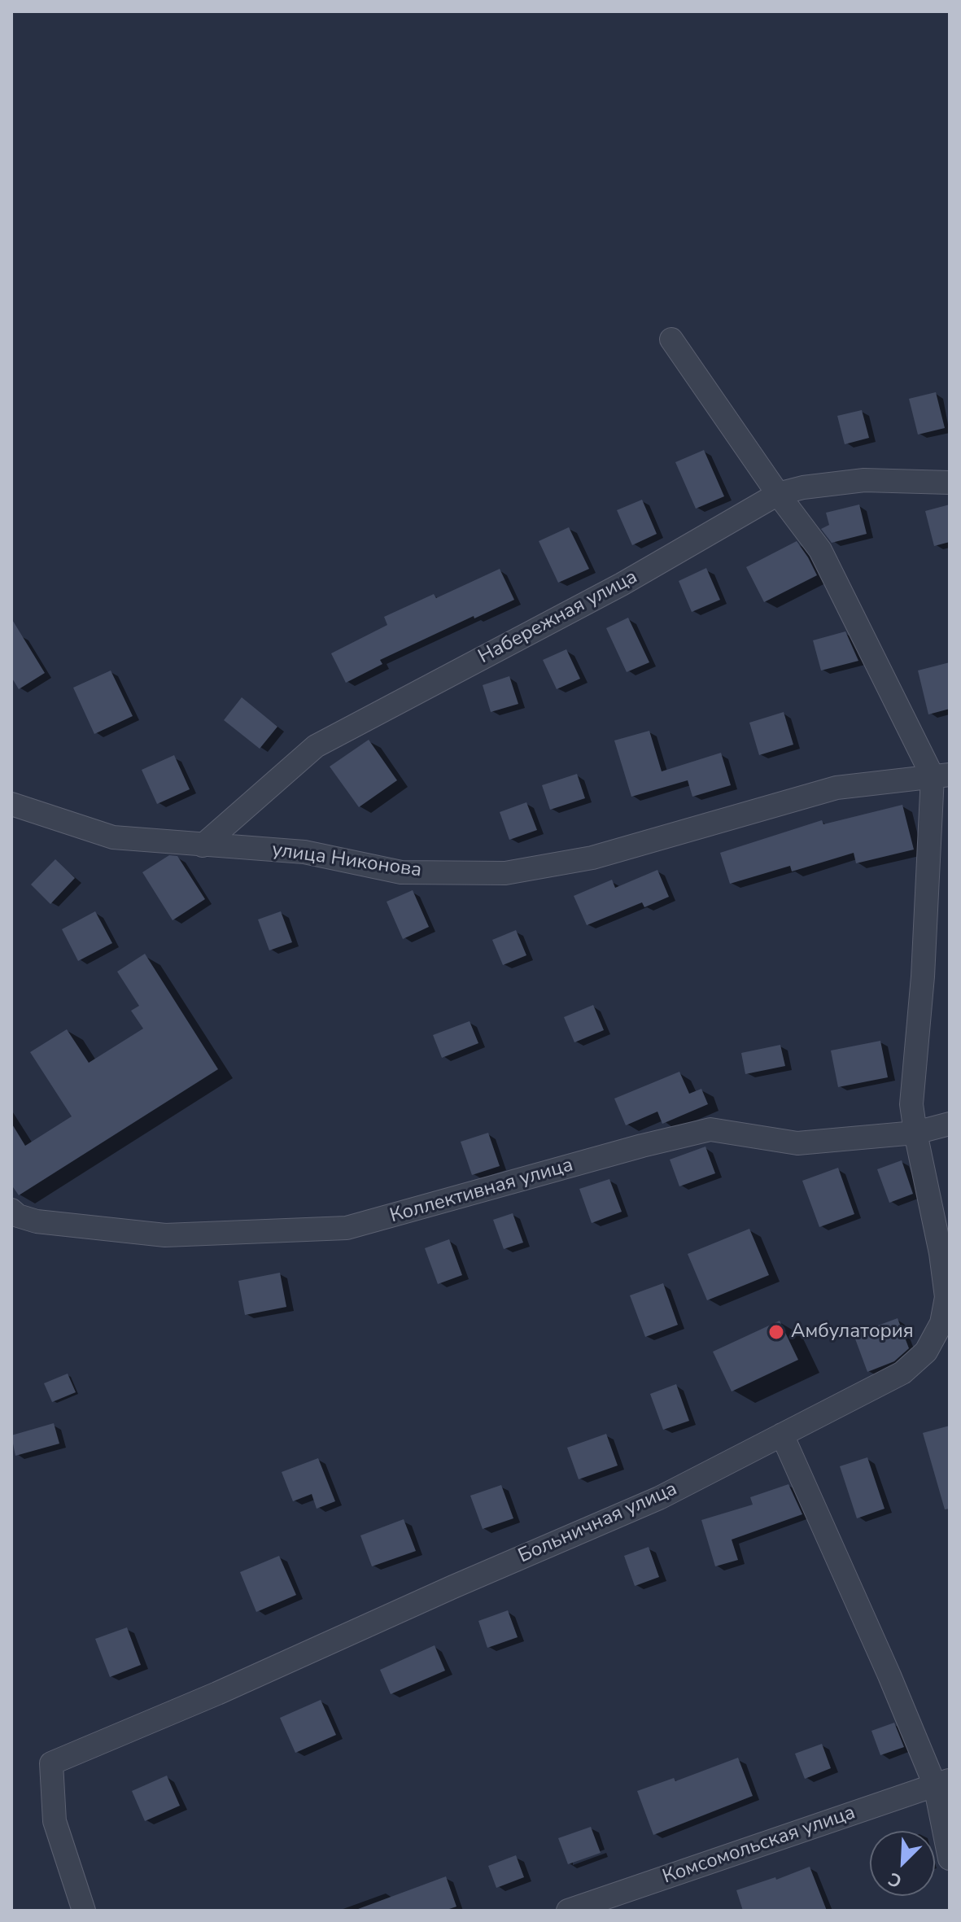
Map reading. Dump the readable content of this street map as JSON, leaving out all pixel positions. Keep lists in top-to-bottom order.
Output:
{
  "streets": {
    "street": [
      "Набережная улица",
      "улица Никонова",
      "Коллективная улица",
      "Больничная улица",
      "Комсомольская улица"
    ]
  },
  "crossings": [
    ["Набережная улица", "улица Никонова"],
    ["улица Никонова", "Больничная улица"],
    ["Коллективная улица", "Больничная улица"]
  ],
  "places": ["Амбулатория"],
  "north": "bottom left"
}
